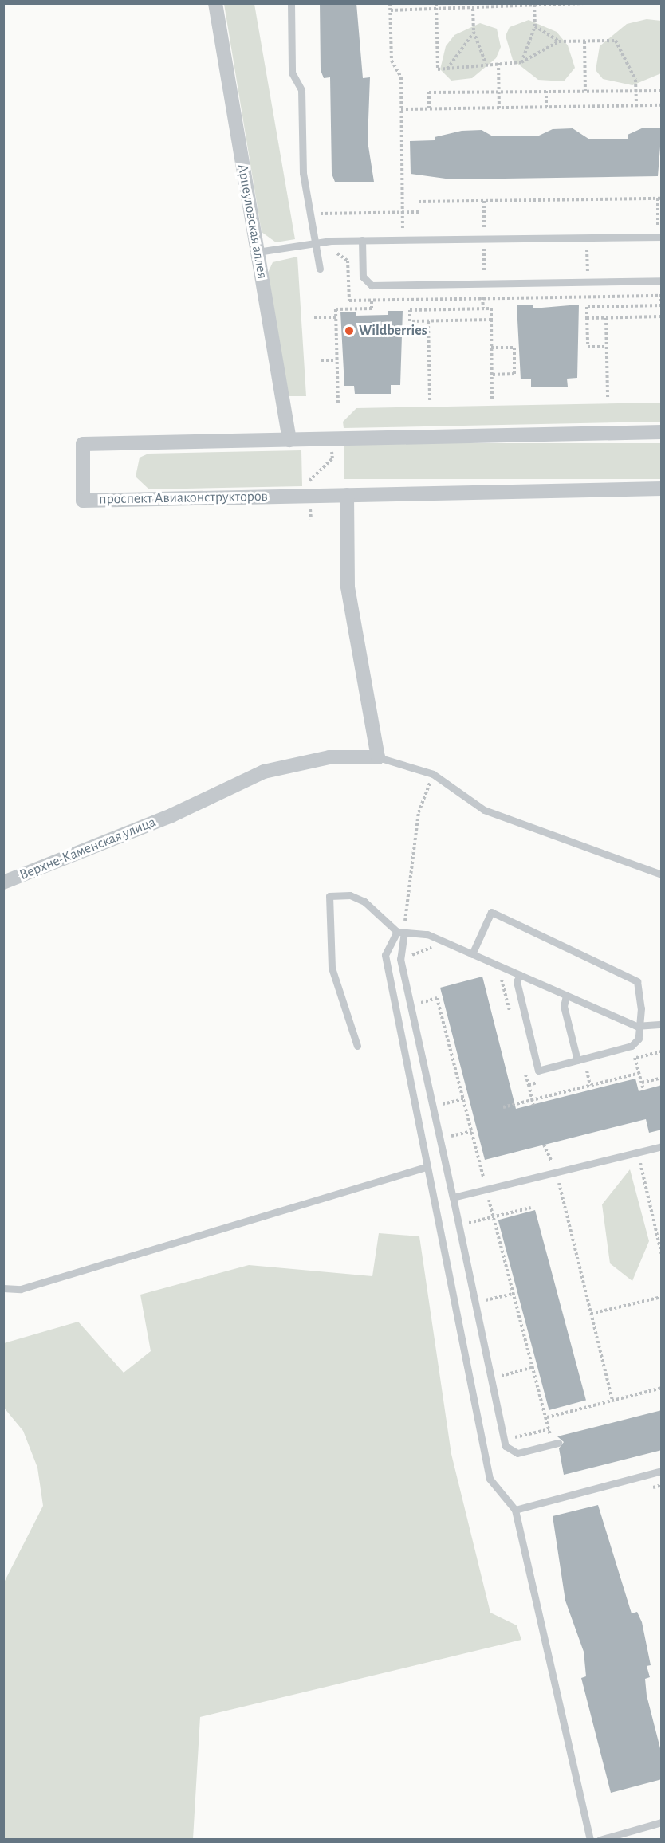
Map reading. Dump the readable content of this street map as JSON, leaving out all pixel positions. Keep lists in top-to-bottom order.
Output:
{
  "streets": {
    "street": ["Арцеуловская аллея", "проспект Авиаконструкторов", "Верхне-Каменская улица"]
  },
  "crossings": [
    ["Арцеуловская аллея", "проспект Авиаконструкторов"]
  ],
  "places": ["Wildberries"]
}
